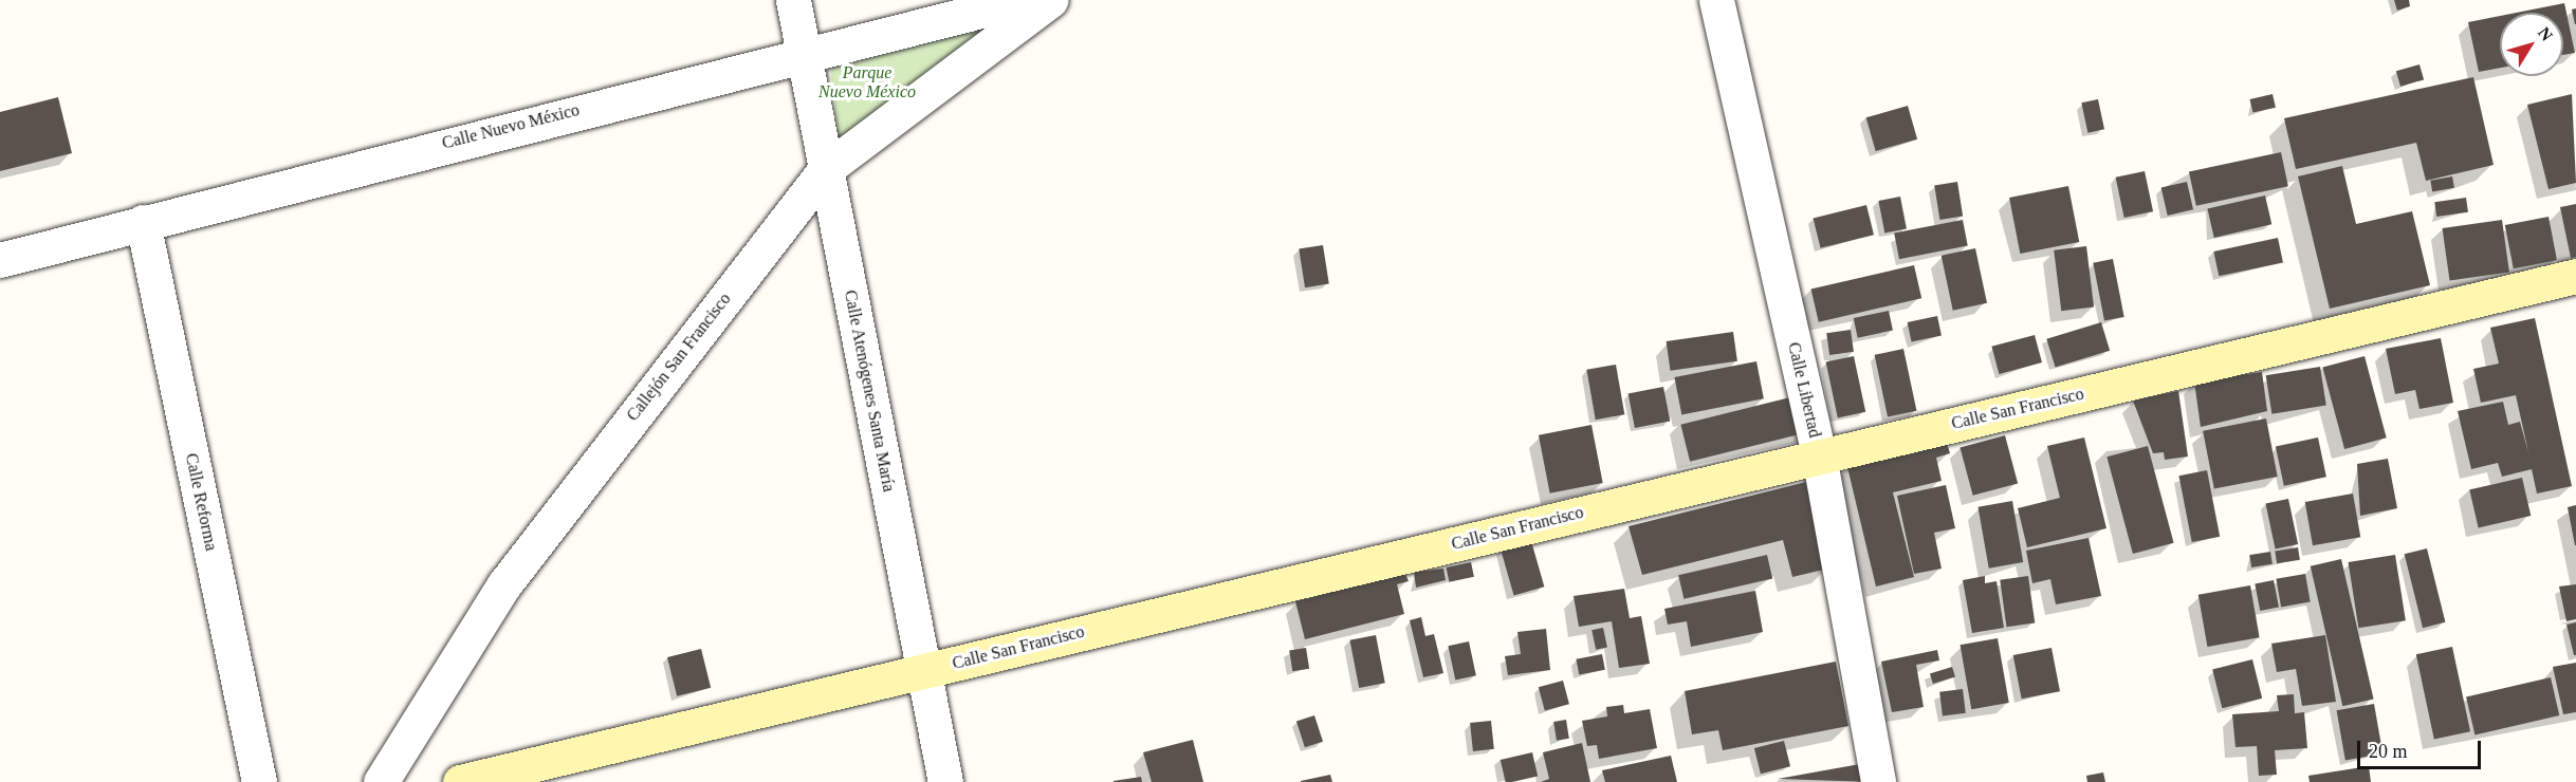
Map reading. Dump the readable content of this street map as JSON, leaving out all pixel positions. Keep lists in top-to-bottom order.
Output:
{
  "streets": {
    "street": [
      "Calle Nuevo México",
      "Callejón San Francisco",
      "Calle Libertad",
      "Calle Atenógenes Santa María",
      "Calle San Francisco",
      "Calle Reforma"
    ]
  },
  "crossings": [
    ["Calle Nuevo México", "Calle Atenógenes Santa María"],
    ["Calle Nuevo México", "Calle Reforma"],
    ["Callejón San Francisco", "Calle Atenógenes Santa María"],
    ["Calle Libertad", "Calle San Francisco"],
    ["Calle Atenógenes Santa María", "Calle San Francisco"]
  ],
  "parks": ["Parque Nuevo México"],
  "scale_bar": "20 m",
  "north": "top right"
}
